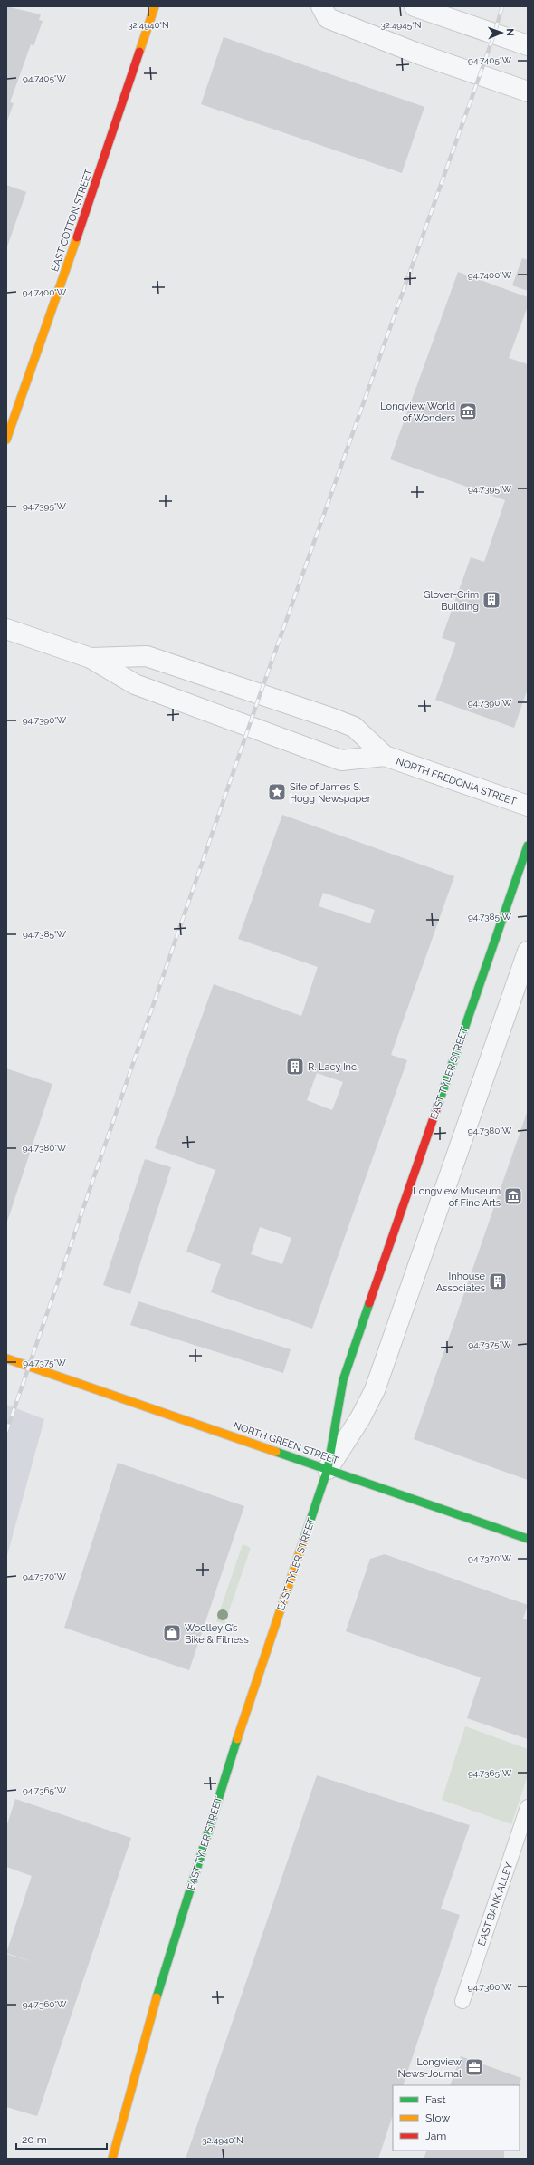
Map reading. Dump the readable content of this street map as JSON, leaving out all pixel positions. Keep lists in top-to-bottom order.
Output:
{
  "streets": {
    "street": [
      "EAST COTTON STREET",
      "NORTH FREDONIA STREET",
      "EAST TYLER STREET",
      "NORTH GREEN STREET"
    ],
    "lane": ["EAST BANK ALLEY"]
  },
  "crossings": [
    ["EAST TYLER STREET", "NORTH GREEN STREET"]
  ],
  "places": {
    "museum": ["Longview World of Wonders", "Longview Museum of Fine Arts"],
    "building": ["Glover-Crim Building", "R. Lacy Inc.", "Inhouse Associates"],
    "place": ["Site of James S. Hogg Newspaper"],
    "shop": ["Woolley G’s Bike & Fitness"],
    "office": ["Longview News-Journal"]
  },
  "legend": ["Fast", "Slow", "Jam"],
  "scale_bar": "20 m",
  "north": "right",
  "coordinates": [
    "32.4940°N",
    "32.4945°N",
    "94.7405°W",
    "94.7400°W",
    "94.7395°W",
    "94.7390°W",
    "94.7385°W",
    "94.7380°W",
    "94.7375°W",
    "94.7370°W",
    "94.7365°W",
    "94.7360°W"
  ]
}
